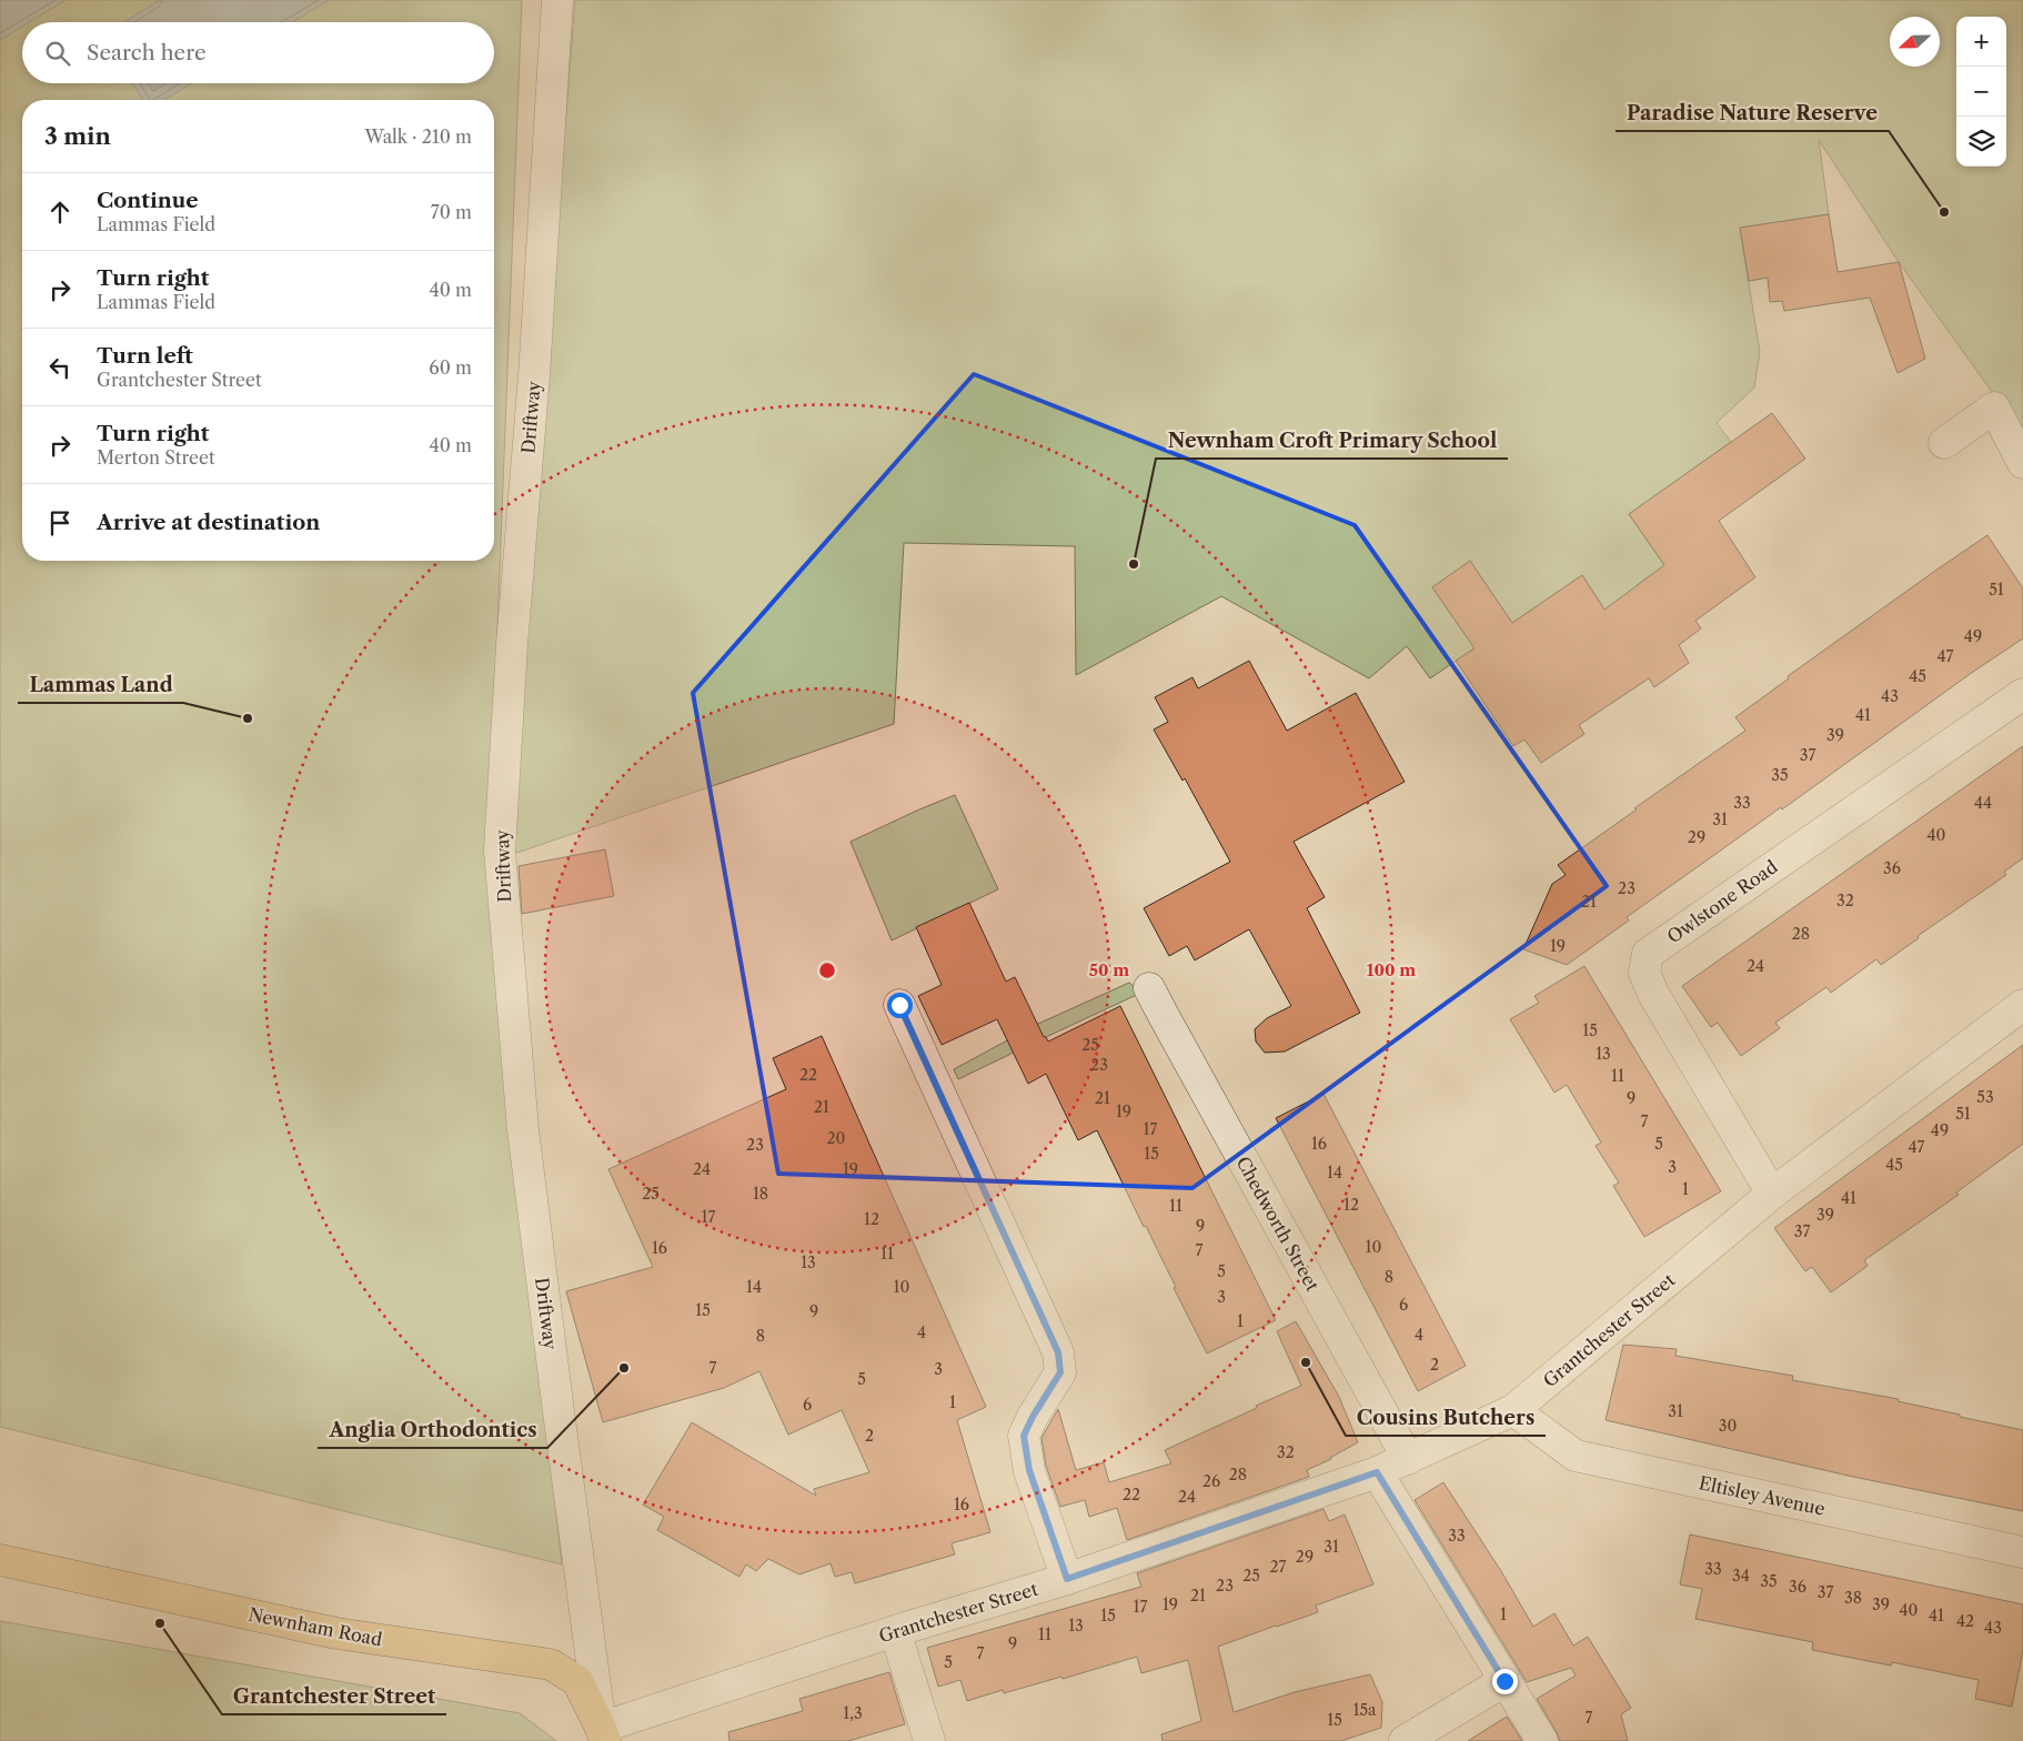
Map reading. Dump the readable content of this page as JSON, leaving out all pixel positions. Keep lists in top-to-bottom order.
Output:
{
  "streets": {
    "main road": ["Newnham Road"],
    "street": [
      "Driftway",
      "Owlstone Road",
      "Chedworth Street",
      "Grantchester Street",
      "Eltisley Avenue"
    ]
  },
  "crossings": [
    ["Driftway", "Grantchester Street"],
    ["Driftway", "Newnham Road"],
    ["Owlstone Road", "Grantchester Street"],
    ["Chedworth Street", "Grantchester Street"],
    ["Grantchester Street", "Eltisley Avenue"],
    ["Grantchester Street", "Newnham Road"]
  ],
  "places": [
    "Paradise Nature Reserve",
    "Newnham Croft Primary School",
    "Lammas Land",
    "Cousins Butchers",
    "Anglia Orthodontics",
    "Grantchester Street"
  ],
  "house_numbers": [
    "51",
    "49",
    "47",
    "45",
    "43",
    "41",
    "39",
    "37",
    "35",
    "33",
    "44",
    "31",
    "40",
    "29",
    "36",
    "23",
    "32",
    "21",
    "28",
    "19",
    "24",
    "15",
    "25",
    "13",
    "23",
    "22",
    "11",
    "53",
    "21",
    "9",
    "21",
    "19",
    "51",
    "7",
    "17",
    "49",
    "20",
    "16",
    "5",
    "23",
    "47",
    "15",
    "45",
    "3",
    "24",
    "19",
    "14",
    "1",
    "25",
    "18",
    "41",
    "12",
    "11",
    "39",
    "17",
    "12",
    "9",
    "37",
    "10",
    "16",
    "7",
    "11",
    "13",
    "5",
    "8",
    "14",
    "10",
    "3",
    "6",
    "15",
    "9",
    "1",
    "4",
    "4",
    "8",
    "2",
    "7",
    "3",
    "5",
    "1",
    "6",
    "31",
    "30",
    "2",
    "32",
    "28",
    "26",
    "22",
    "24",
    "16",
    "33",
    "31",
    "29",
    "27",
    "33",
    "25",
    "34",
    "35",
    "23",
    "36",
    "37",
    "21",
    "38",
    "19",
    "39",
    "17",
    "40",
    "1",
    "15",
    "41",
    "42",
    "13",
    "43",
    "11",
    "9",
    "7",
    "5",
    "15a",
    "1,3",
    "7",
    "15"
  ],
  "north": "left",
  "page": {
    "map_buttons": ["+", "−"],
    "search": "Search here",
    "heading": ["3 min", "Walk · 210 m"],
    "list": [
      ["Continue", "Lammas Field", "70 m"],
      ["Turn right", "Lammas Field", "40 m"],
      ["Turn left", "Grantchester Street", "60 m"],
      ["Turn right", "Merton Street", "40 m"],
      "Arrive at destination"
    ]
  },
  "rings": ["50 m", "100 m"]
}
